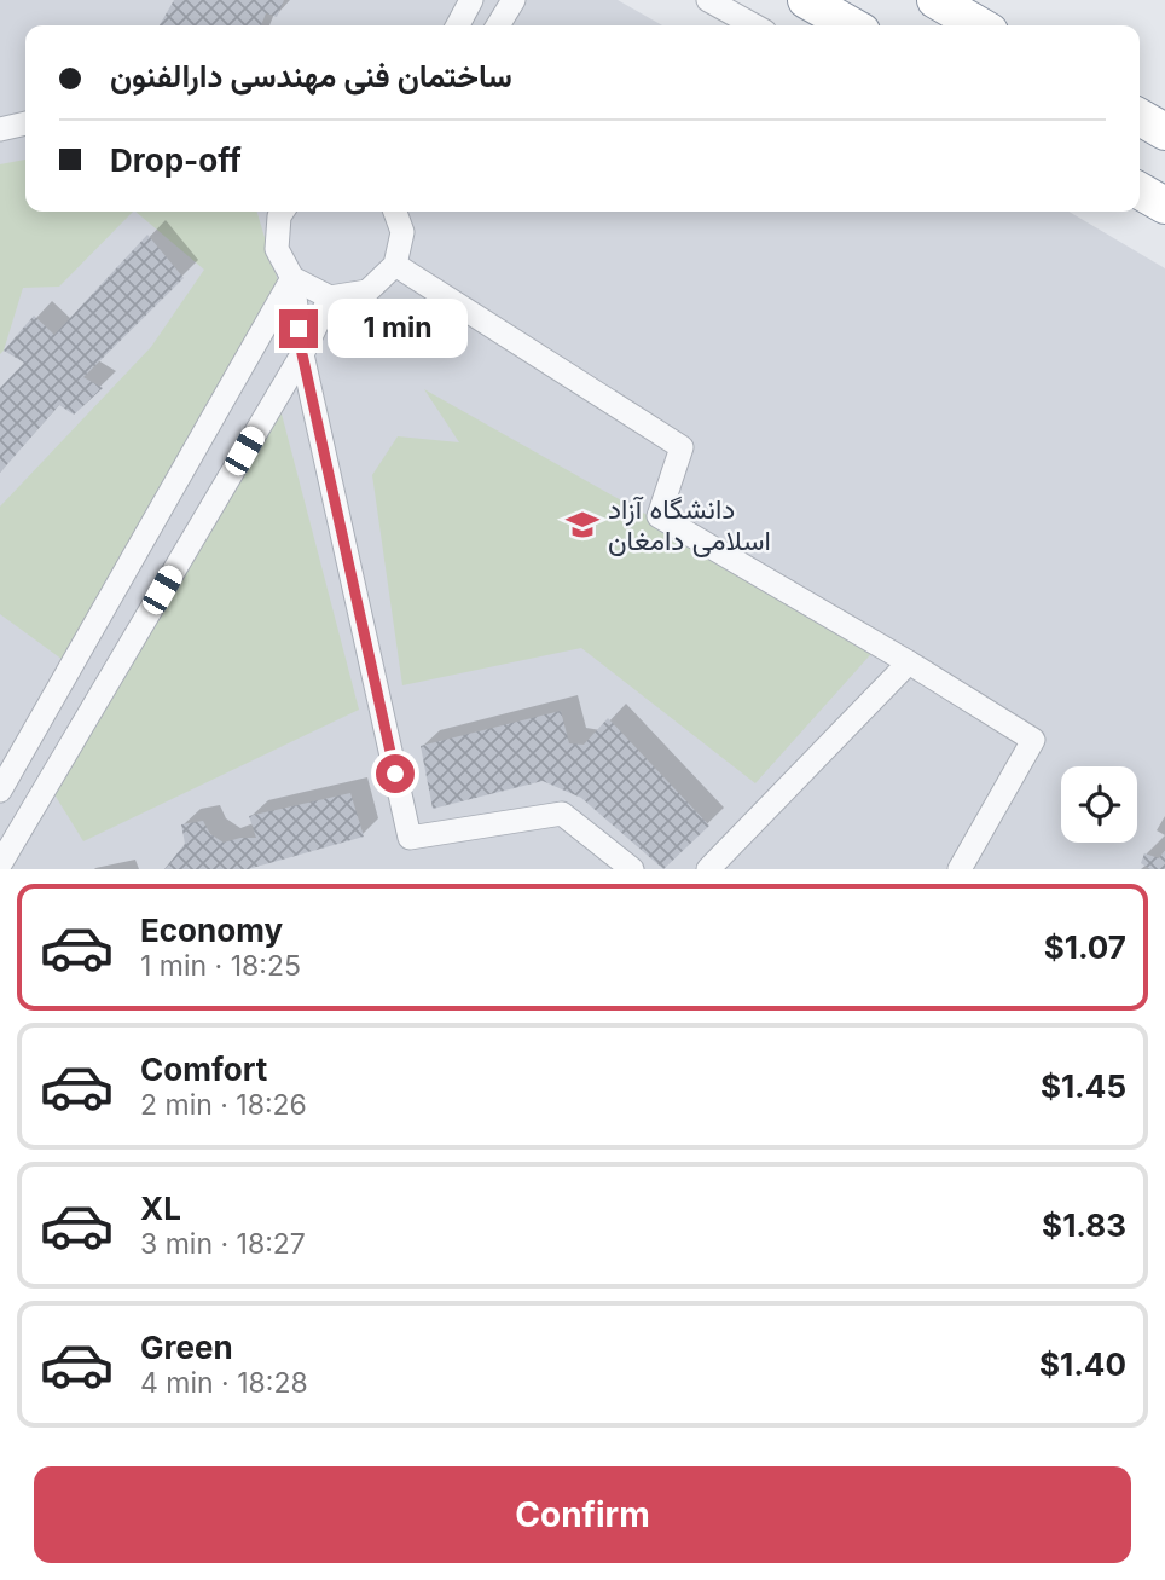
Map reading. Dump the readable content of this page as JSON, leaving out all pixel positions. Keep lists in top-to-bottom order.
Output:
{
  "places": {
    "school or university": ["دانشگاه آزاد اسلامی دامغان"]
  },
  "page": {
    "banner": ["ساختمان فنی مهندسی دارالفنون", "Drop-off"],
    "bubble": "1 min",
    "list": [
      {
        "name": "Economy",
        "note": "1 min · 18:25",
        "value": "$1.07"
      },
      {
        "name": "Comfort",
        "note": "2 min · 18:26",
        "value": "$1.45"
      },
      {
        "name": "XL",
        "note": "3 min · 18:27",
        "value": "$1.83"
      },
      {
        "name": "Green",
        "note": "4 min · 18:28",
        "value": "$1.40"
      }
    ],
    "buttons": "Confirm"
  }
}
